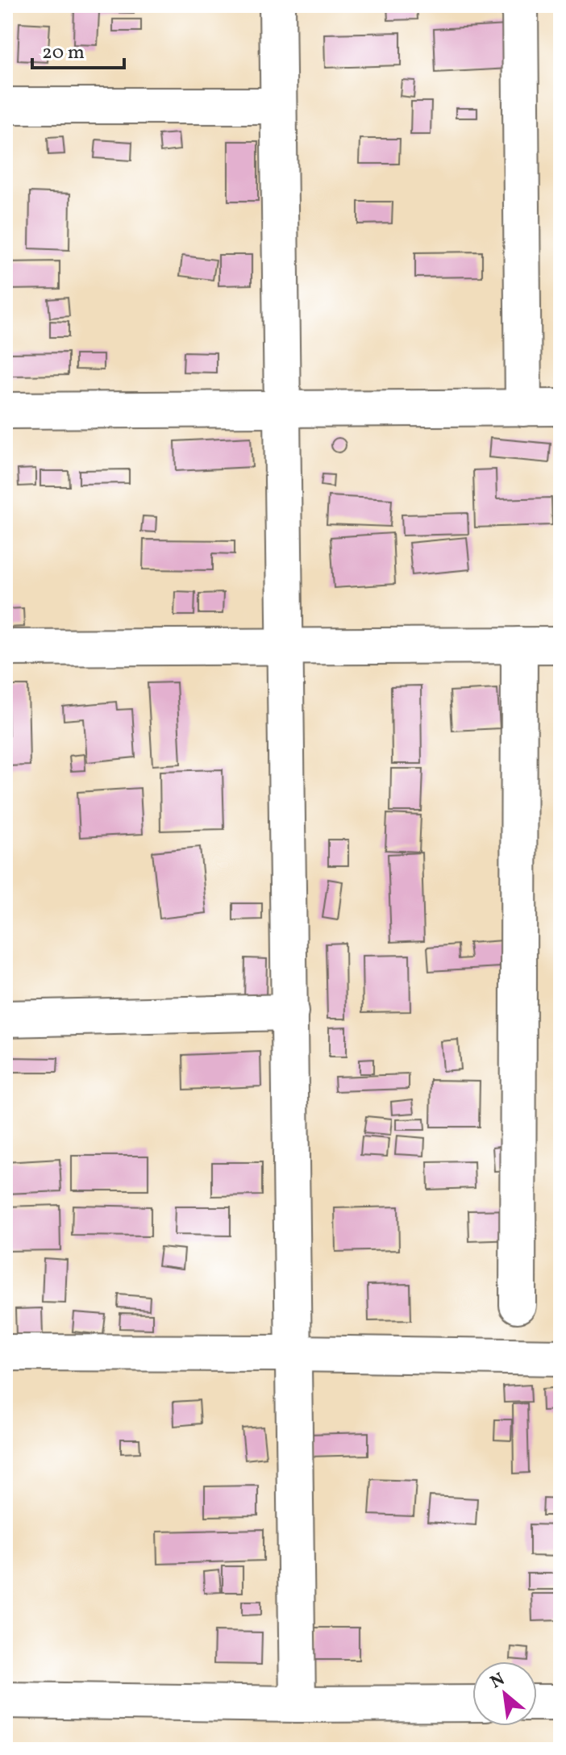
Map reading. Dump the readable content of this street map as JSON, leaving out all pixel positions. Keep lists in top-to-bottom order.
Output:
{
  "scale_bar": "20 m",
  "north": "top left"
}
